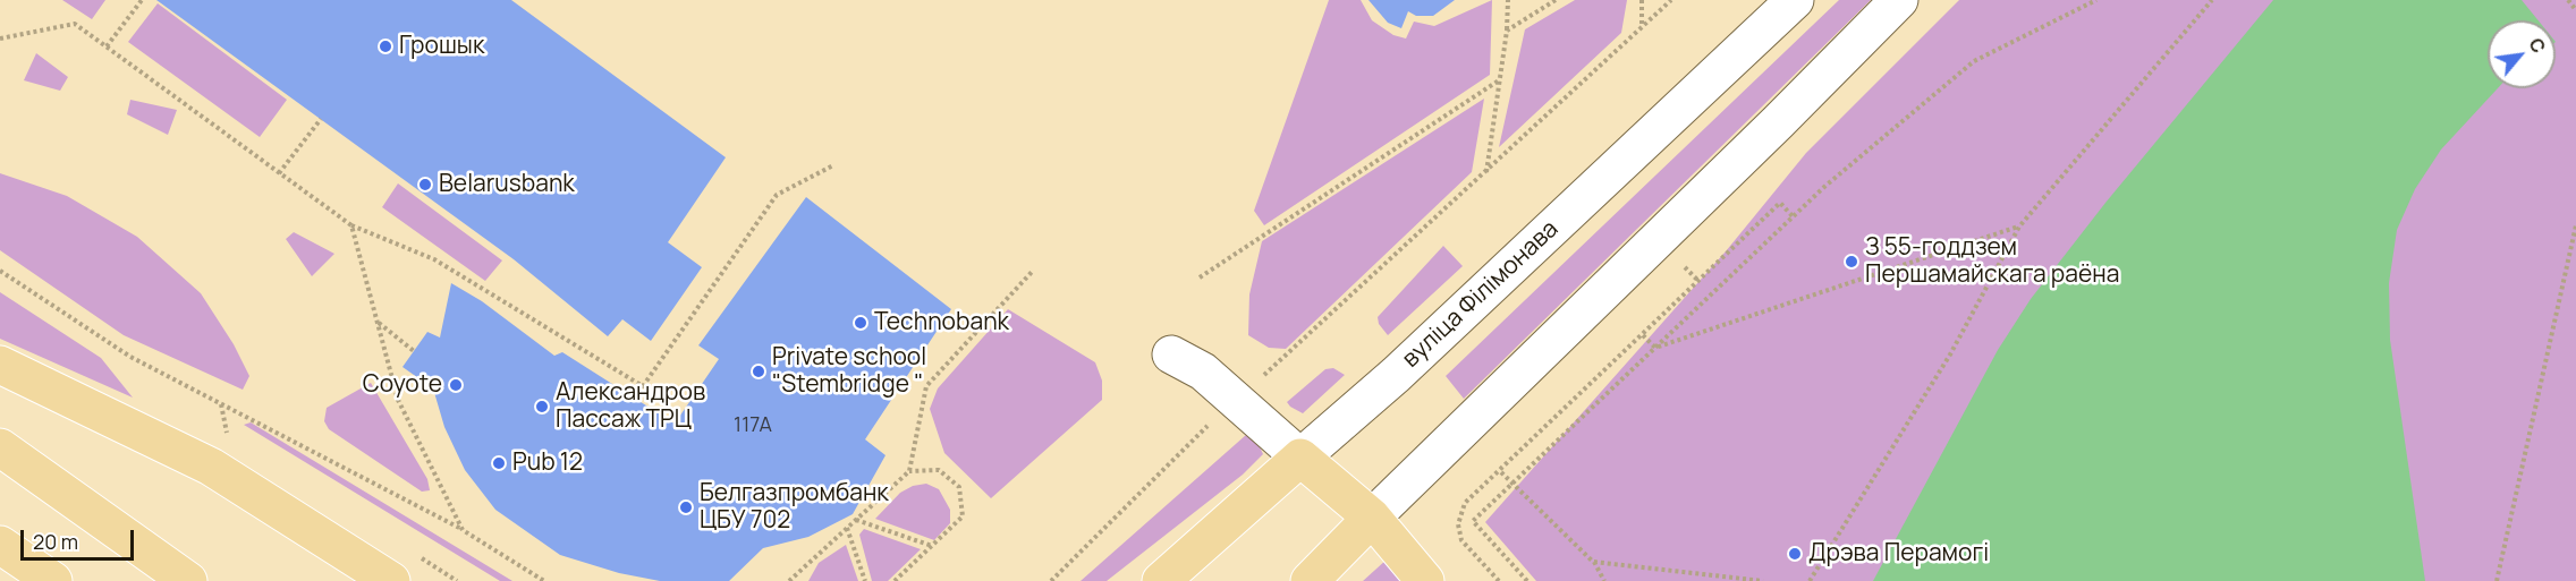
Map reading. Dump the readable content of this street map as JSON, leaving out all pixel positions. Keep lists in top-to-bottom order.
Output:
{
  "streets": {
    "main road": ["вуліца Філімонава"]
  },
  "places": [
    "Грошык",
    "Belarusbank",
    "З 55-годдзем Першамайскага раёна",
    "Technobank",
    "Private school \"Stembridge \"",
    "Coyote",
    "Александров Пассаж ТРЦ",
    "Pub 12",
    "Белгазпромбанк ЦБУ 702",
    "Дрэва Перамогі"
  ],
  "house_numbers": ["117А"],
  "scale_bar": "20 m",
  "north": "top right"
}
